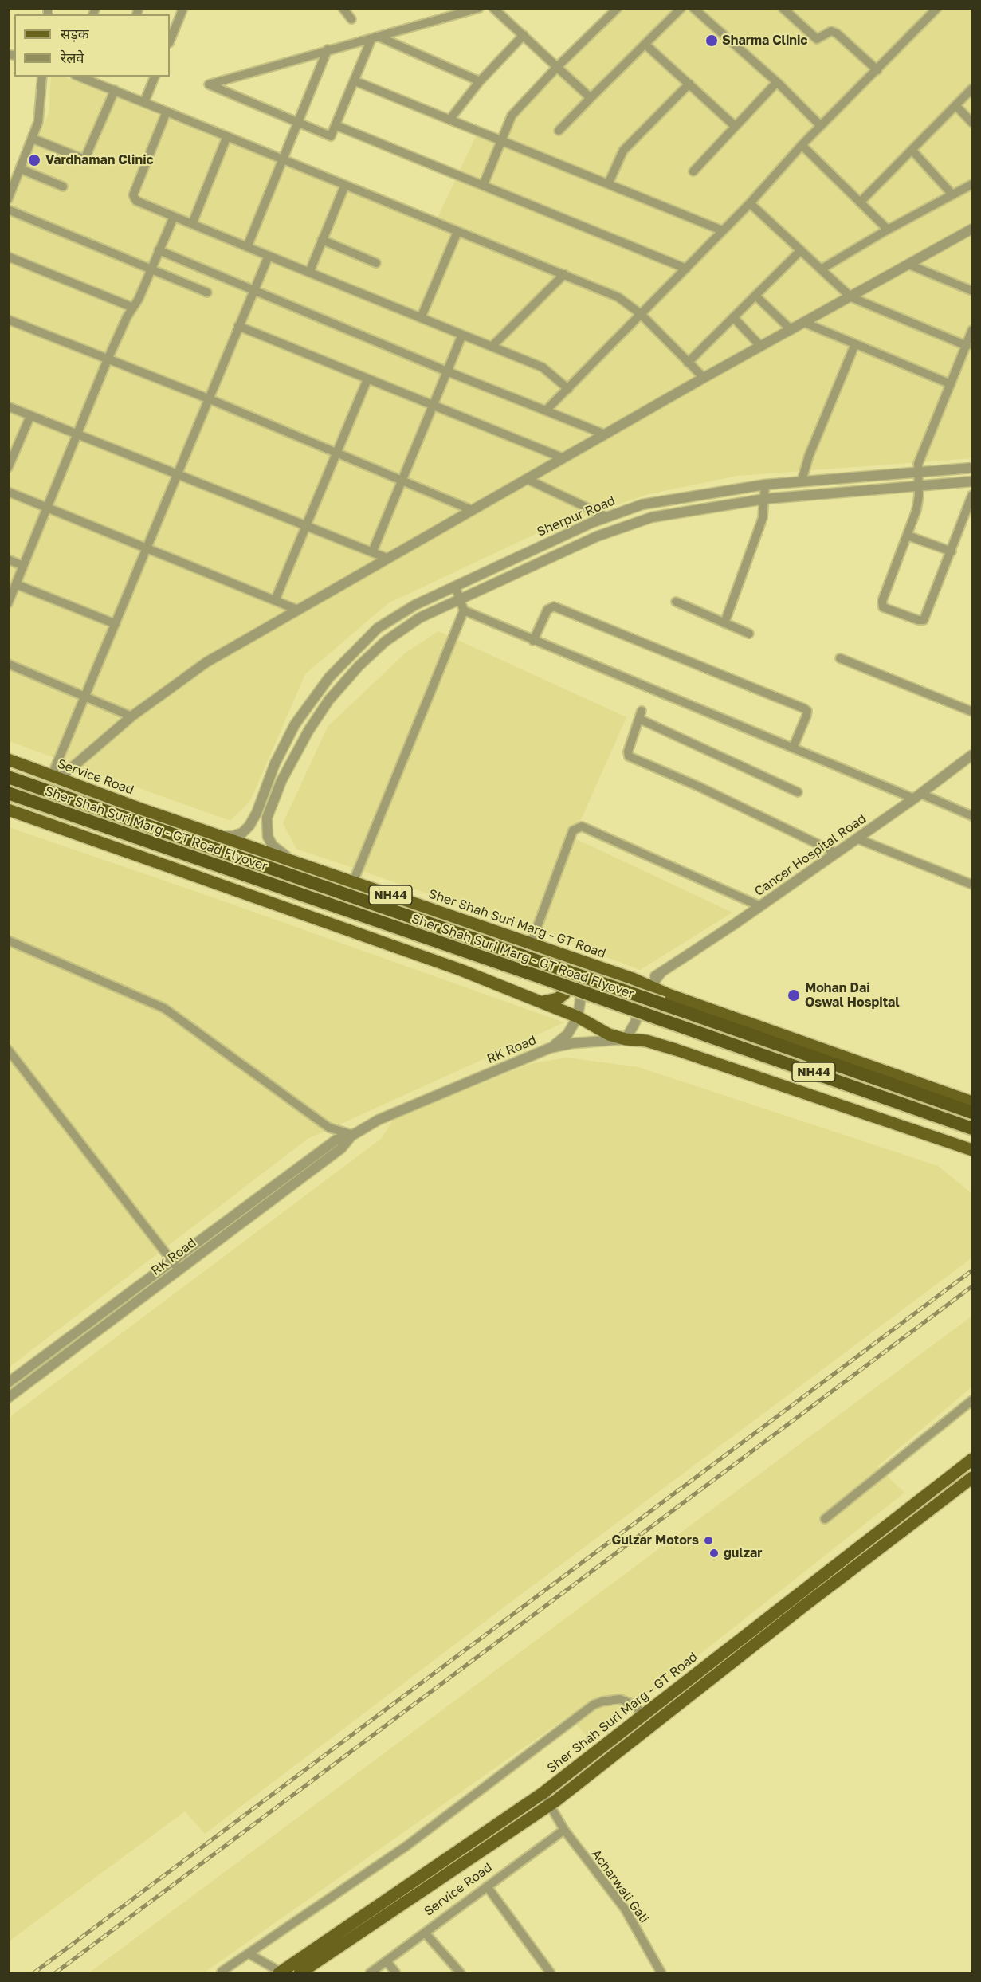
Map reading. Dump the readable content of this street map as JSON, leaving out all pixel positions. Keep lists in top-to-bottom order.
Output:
{
  "streets": {
    "highway": ["Sher Shah Suri Marg - GT Road Flyover", "NH44"],
    "main road": ["Service Road", "Sher Shah Suri Marg - GT Road"],
    "street": [
      "Sherpur Road",
      "Cancer Hospital Road",
      "RK Road",
      "Acharwali Gali"
    ]
  },
  "crossings": [
    ["Sherpur Road", "Sher Shah Suri Marg - GT Road"],
    ["Service Road", "Sher Shah Suri Marg - GT Road"],
    ["Service Road", "Acharwali Gali"],
    ["Sher Shah Suri Marg - GT Road Flyover", "Sher Shah Suri Marg - GT Road"],
    ["Sher Shah Suri Marg - GT Road", "Acharwali Gali"]
  ],
  "places": [
    "Sharma Clinic",
    "Vardhaman Clinic",
    "Mohan Dai Oswal Hospital",
    "Gulzar Motors",
    "gulzar"
  ],
  "legend": ["सड़क", "रेलवे"]
}
